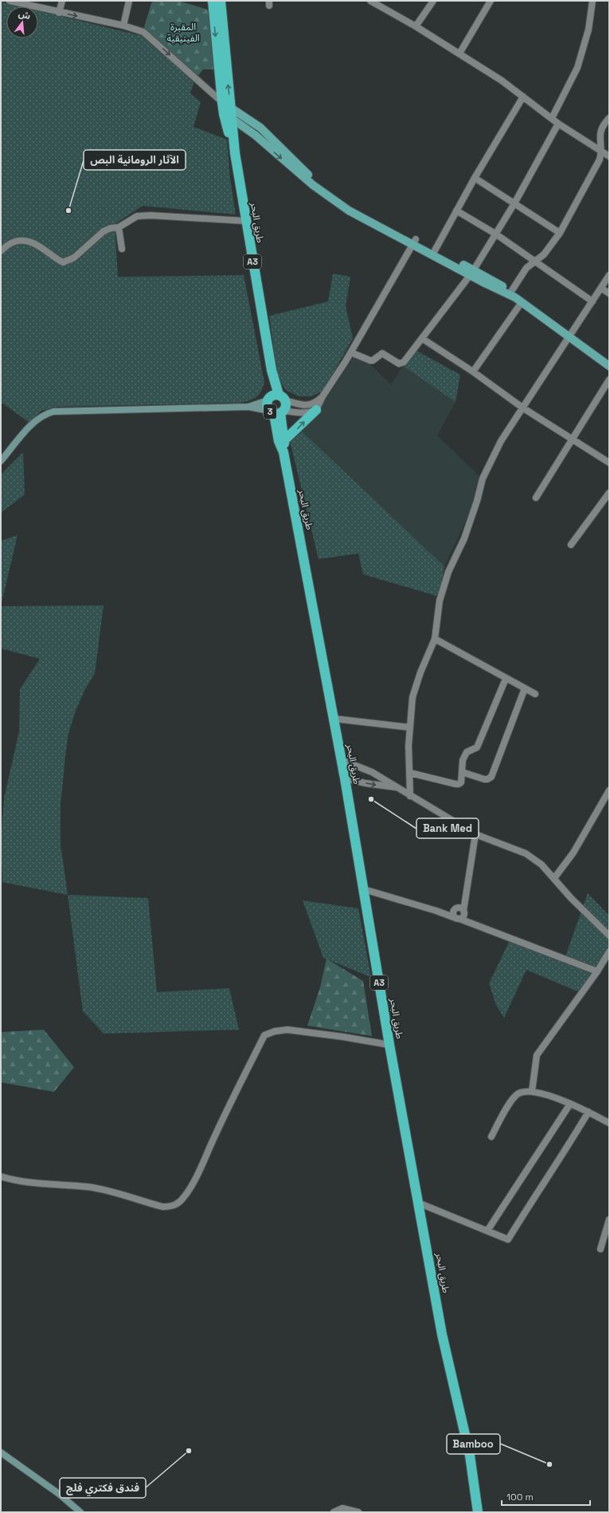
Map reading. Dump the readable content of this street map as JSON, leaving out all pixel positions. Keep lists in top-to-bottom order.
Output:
{
  "streets": {
    "highway": ["طريق البحر", "A3", "3"]
  },
  "crossings": [
    ["طريق البحر", "3"]
  ],
  "parks": ["المقبرة الفينيقية"],
  "places": [
    "الآثار الرومانية البص",
    "Bank Med",
    "فندق فكتري فلج",
    "Bamboo"
  ],
  "scale_bar": "100 m",
  "north": "top"
}
